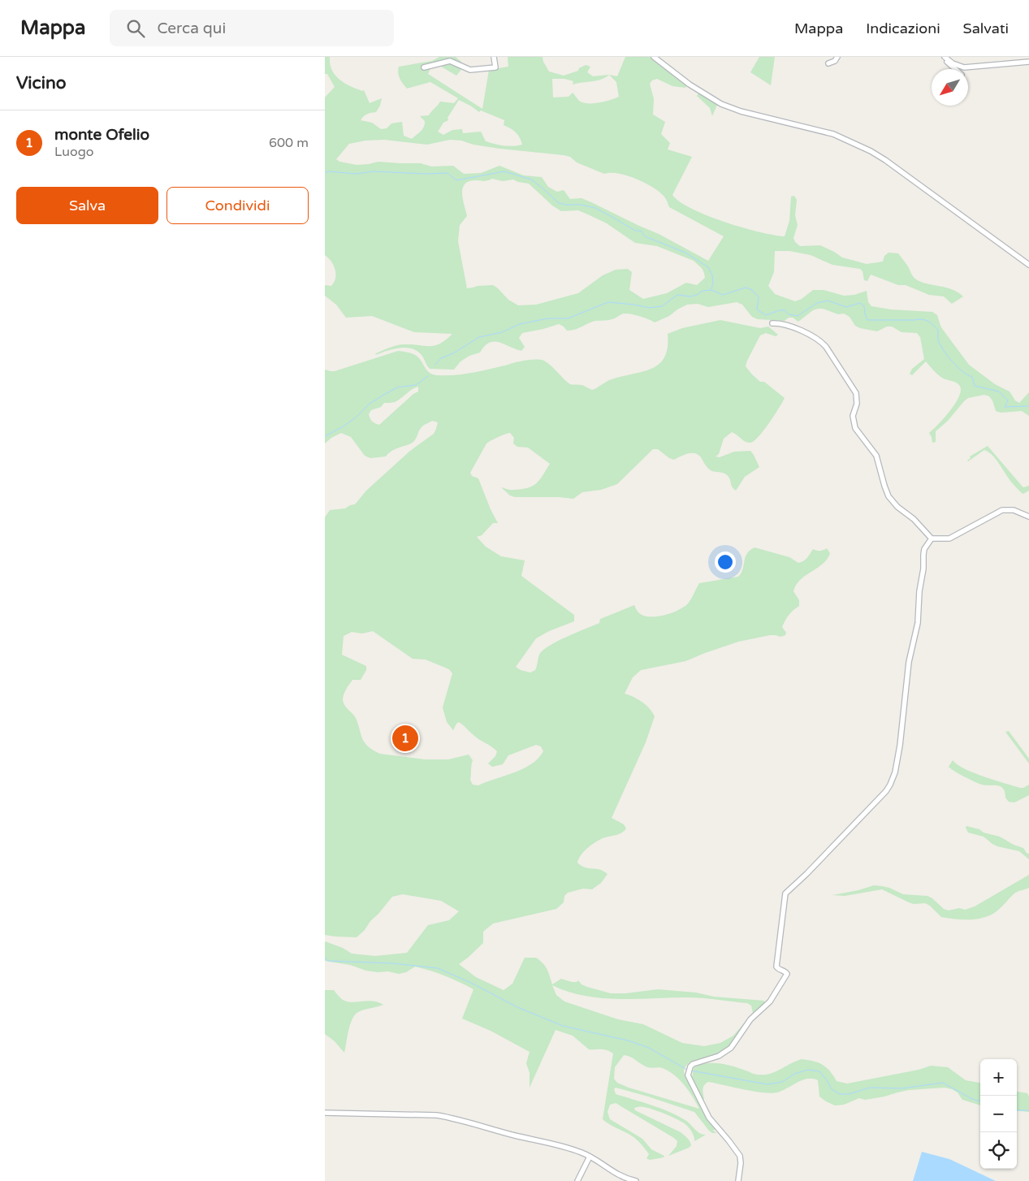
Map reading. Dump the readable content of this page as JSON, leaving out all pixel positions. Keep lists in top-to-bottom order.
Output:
{
  "north": "bottom left",
  "page": {
    "header": "Mappa",
    "search": "Cerca qui",
    "nav": ["Mappa", "Indicazioni", "Salvati"],
    "heading": "Vicino",
    "list": [
      {
        "mark": "1",
        "name": "monte Ofelio",
        "note": "Luogo",
        "value": "600 m"
      }
    ],
    "buttons": ["Salva", "Condividi"],
    "pins": "1",
    "map_buttons": ["+", "−"]
  }
}
